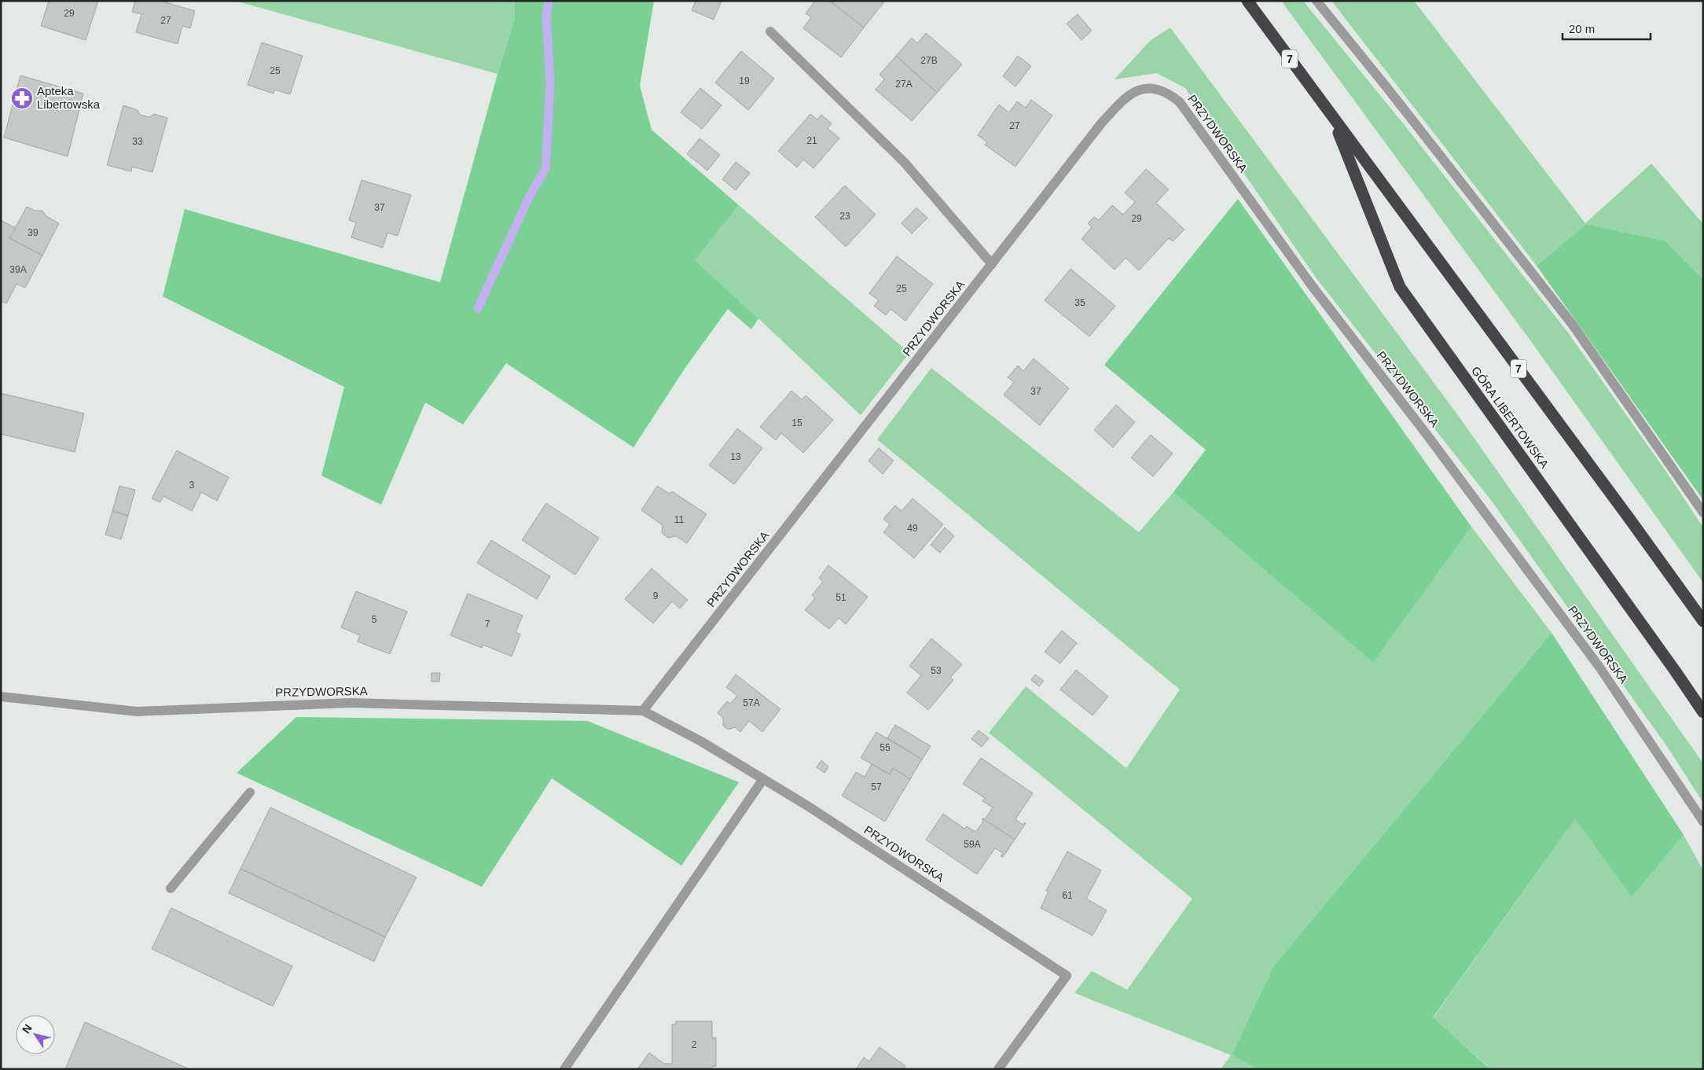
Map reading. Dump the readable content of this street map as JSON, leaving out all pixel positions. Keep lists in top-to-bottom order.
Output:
{
  "streets": {
    "highway": ["7", "GÓRA LIBERTOWSKA"],
    "street": ["PRZYDWORSKA"]
  },
  "places": {
    "pharmacy": ["Apteka Libertowska"]
  },
  "house_numbers": [
    "29",
    "27",
    "27B",
    "25",
    "19",
    "27A",
    "27",
    "21",
    "33",
    "37",
    "23",
    "29",
    "39",
    "39A",
    "25",
    "35",
    "37",
    "15",
    "13",
    "3",
    "11",
    "49",
    "9",
    "51",
    "5",
    "7",
    "53",
    "57A",
    "55",
    "57",
    "59A",
    "61",
    "2"
  ],
  "scale_bar": "20 m",
  "north": "top left"
}
